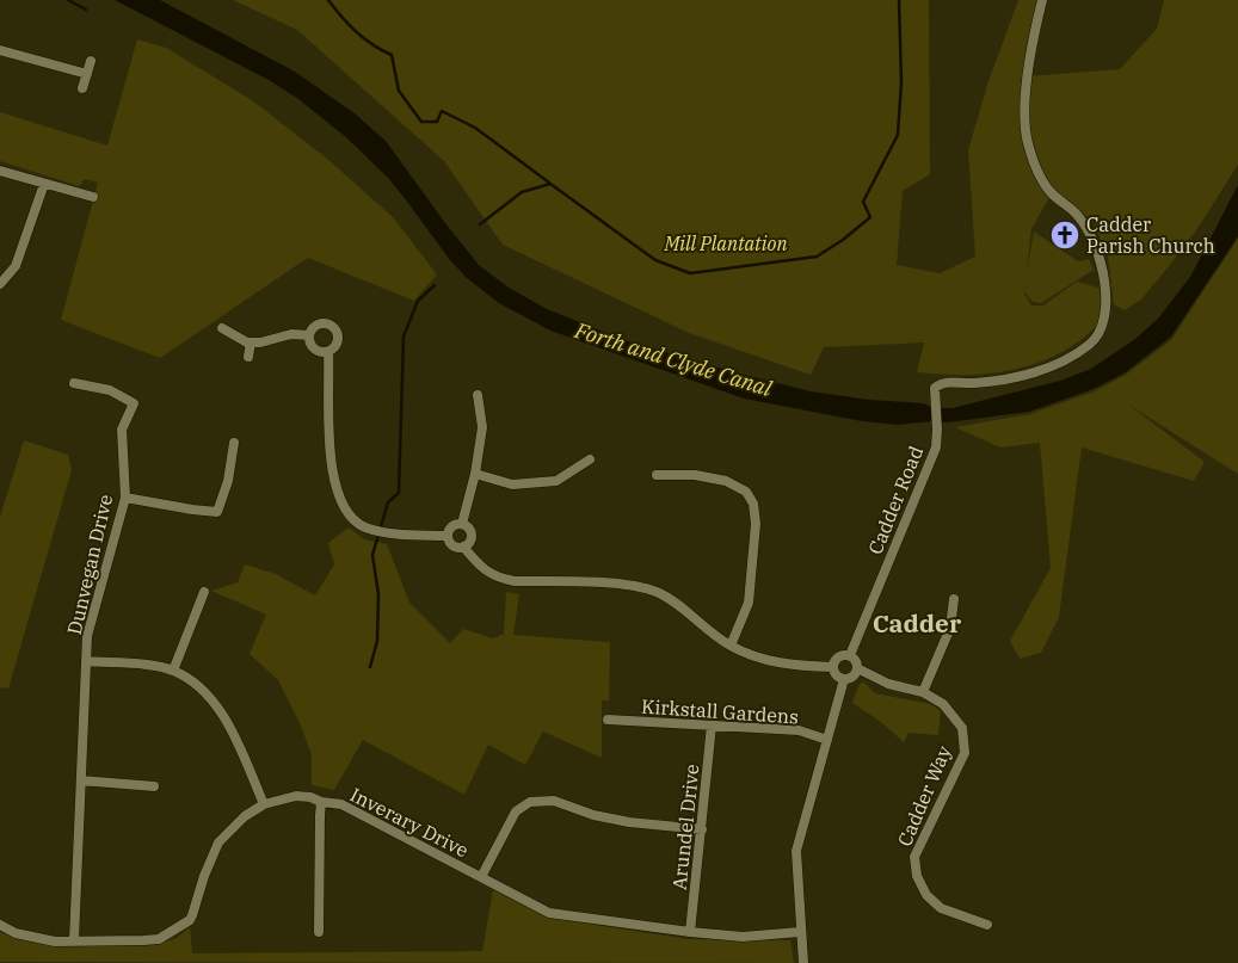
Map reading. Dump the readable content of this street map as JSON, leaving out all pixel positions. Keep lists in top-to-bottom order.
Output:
{
  "streets": {
    "street": [
      "Cadder Road",
      "Dunvegan Drive",
      "Kirkstall Gardens",
      "Cadder Way",
      "Inverary Drive",
      "Arundel Drive"
    ]
  },
  "crossings": [
    ["Cadder Road", "Cadder Way"],
    ["Dunvegan Drive", "Inverary Drive"],
    ["Kirkstall Gardens", "Arundel Drive"],
    ["Inverary Drive", "Arundel Drive"]
  ],
  "districts": ["Cadder"],
  "water": ["Forth and Clyde Canal"],
  "parks": ["Mill Plantation"],
  "places": {
    "church": ["Cadder Parish Church"]
  }
}
